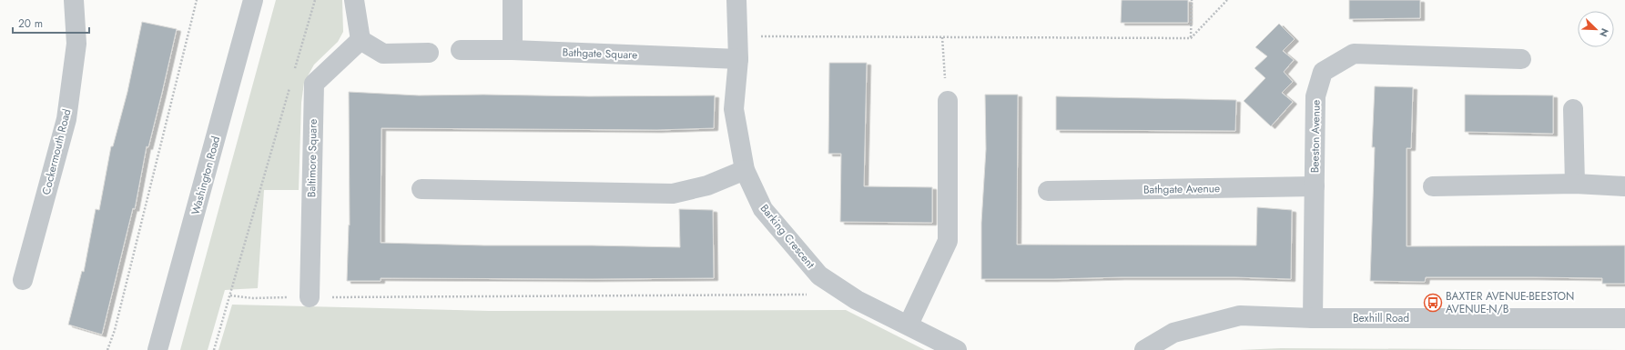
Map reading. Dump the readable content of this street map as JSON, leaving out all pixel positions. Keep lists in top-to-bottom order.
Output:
{
  "streets": {
    "street": [
      "Bathgate Square",
      "Beeston Avenue",
      "Cockermouth Road",
      "Baltimore Square",
      "Washington Road",
      "Bathgate Avenue",
      "Barking Crescent",
      "Bexhill Road"
    ]
  },
  "crossings": [
    ["Bathgate Square", "Barking Crescent"],
    ["Beeston Avenue", "Bathgate Avenue"],
    ["Beeston Avenue", "Bexhill Road"]
  ],
  "places": {
    "bus stop": ["BAXTER AVENUE-BEESTON AVENUE-N/B"]
  },
  "scale_bar": "20 m",
  "north": "bottom right"
}
